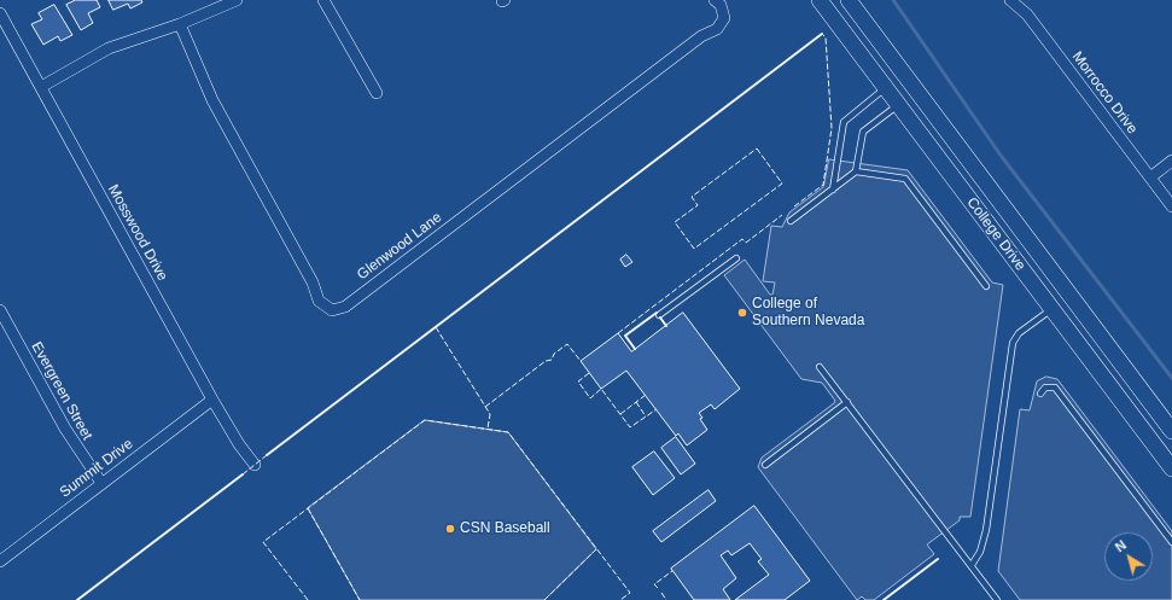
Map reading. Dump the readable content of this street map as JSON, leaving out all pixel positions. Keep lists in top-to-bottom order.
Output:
{
  "streets": {
    "main road": ["College Drive"],
    "street": [
      "Morrocco Drive",
      "Mosswood Drive",
      "Glenwood Lane",
      "Evergreen Street",
      "Summit Drive"
    ]
  },
  "crossings": [
    ["Mosswood Drive", "Summit Drive"],
    ["Evergreen Street", "Summit Drive"]
  ],
  "places": ["College of Southern Nevada", "CSN Baseball"],
  "north": "top left"
}
